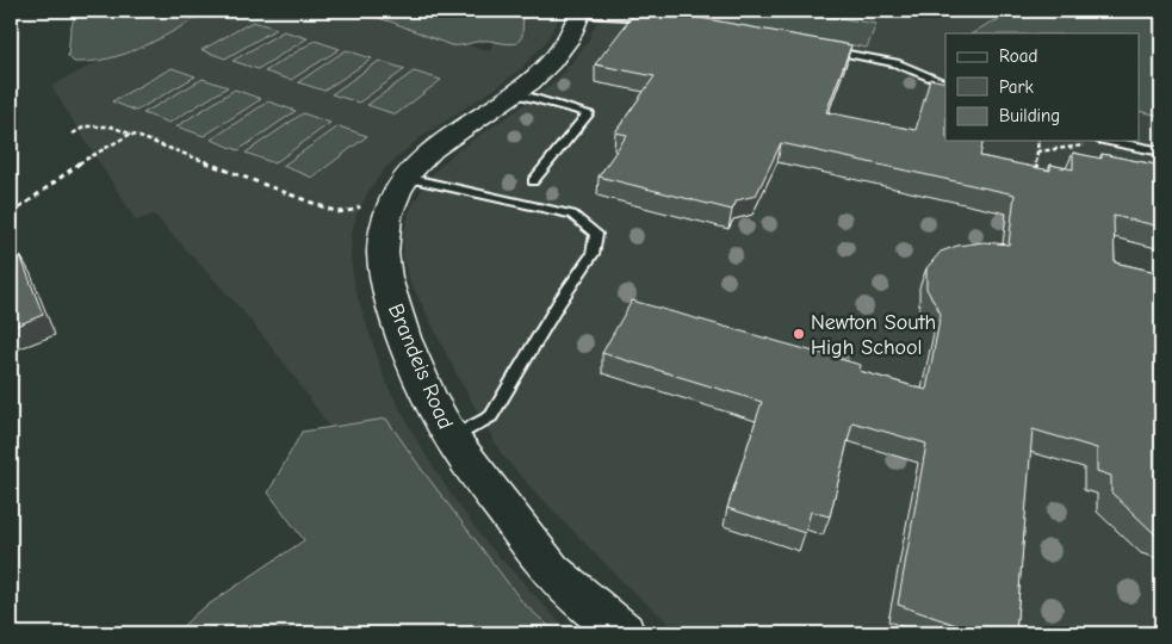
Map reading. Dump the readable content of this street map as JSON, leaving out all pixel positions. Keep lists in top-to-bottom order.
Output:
{
  "streets": {
    "street": ["Brandeis Road"]
  },
  "places": ["Newton South High School"],
  "legend": ["Road", "Park", "Building"]
}
